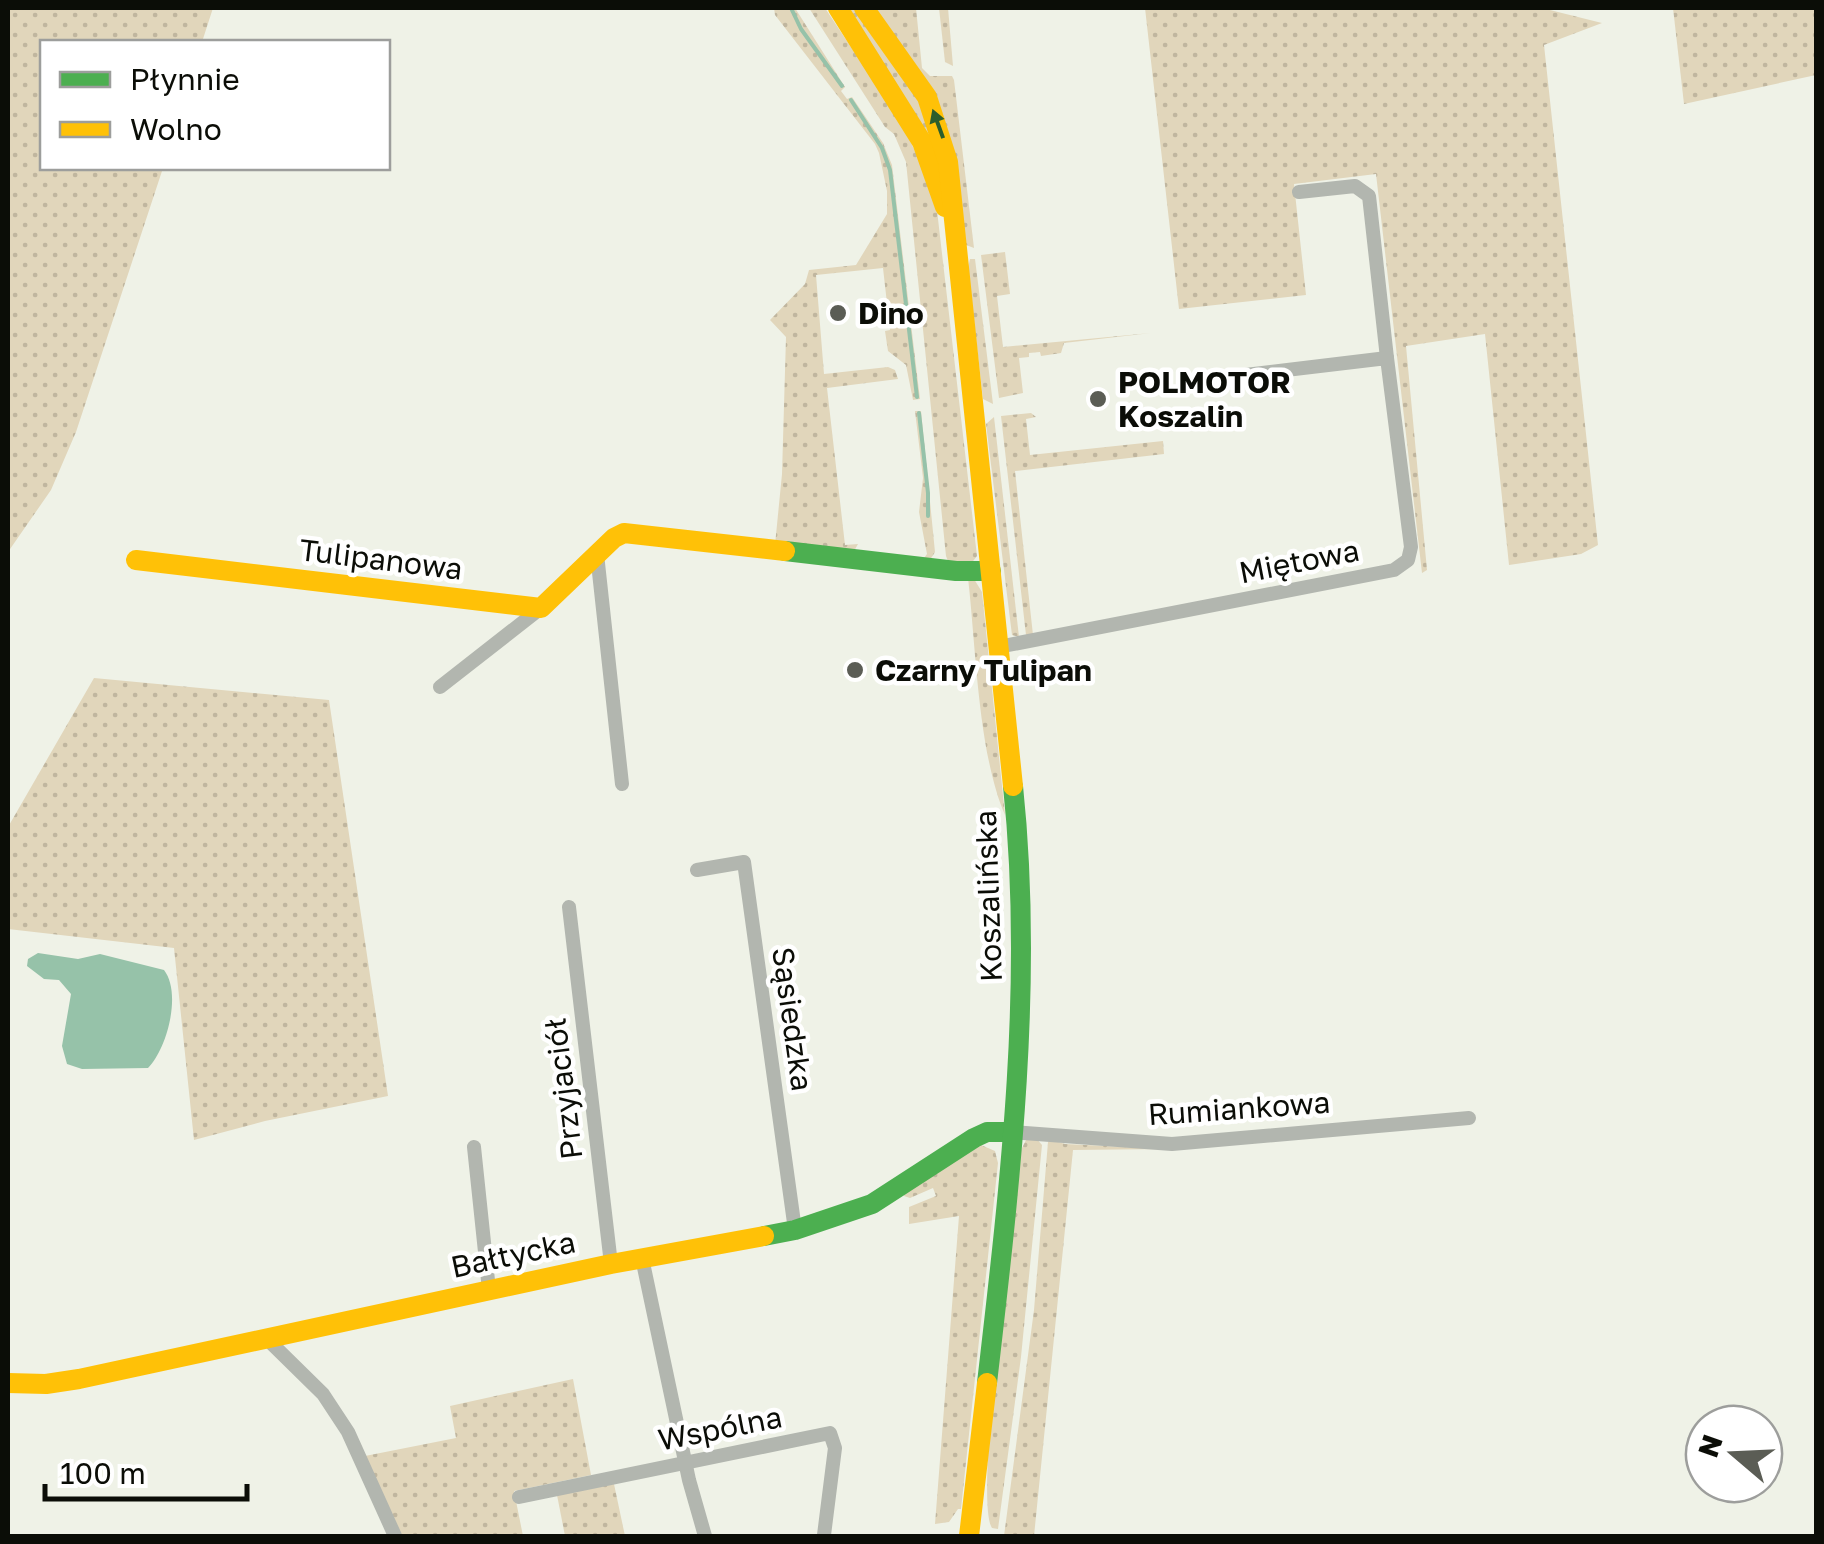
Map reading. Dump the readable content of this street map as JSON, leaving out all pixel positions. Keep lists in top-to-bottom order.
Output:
{
  "streets": {
    "street": [
      "Tulipanowa",
      "Miętowa",
      "Koszalińska",
      "Sąsiedzka",
      "Przyjaciół",
      "Rumiankowa",
      "Bałtycka",
      "Wspólna"
    ]
  },
  "crossings": [
    ["Miętowa", "Koszalińska"],
    ["Koszalińska", "Rumiankowa"],
    ["Koszalińska", "Bałtycka"],
    ["Sąsiedzka", "Bałtycka"],
    ["Przyjaciół", "Bałtycka"],
    ["Rumiankowa", "Bałtycka"]
  ],
  "places": ["Dino", "POLMOTOR Koszalin", "Czarny Tulipan"],
  "legend": ["Płynnie", "Wolno"],
  "scale_bar": "100 m",
  "north": "left"
}
